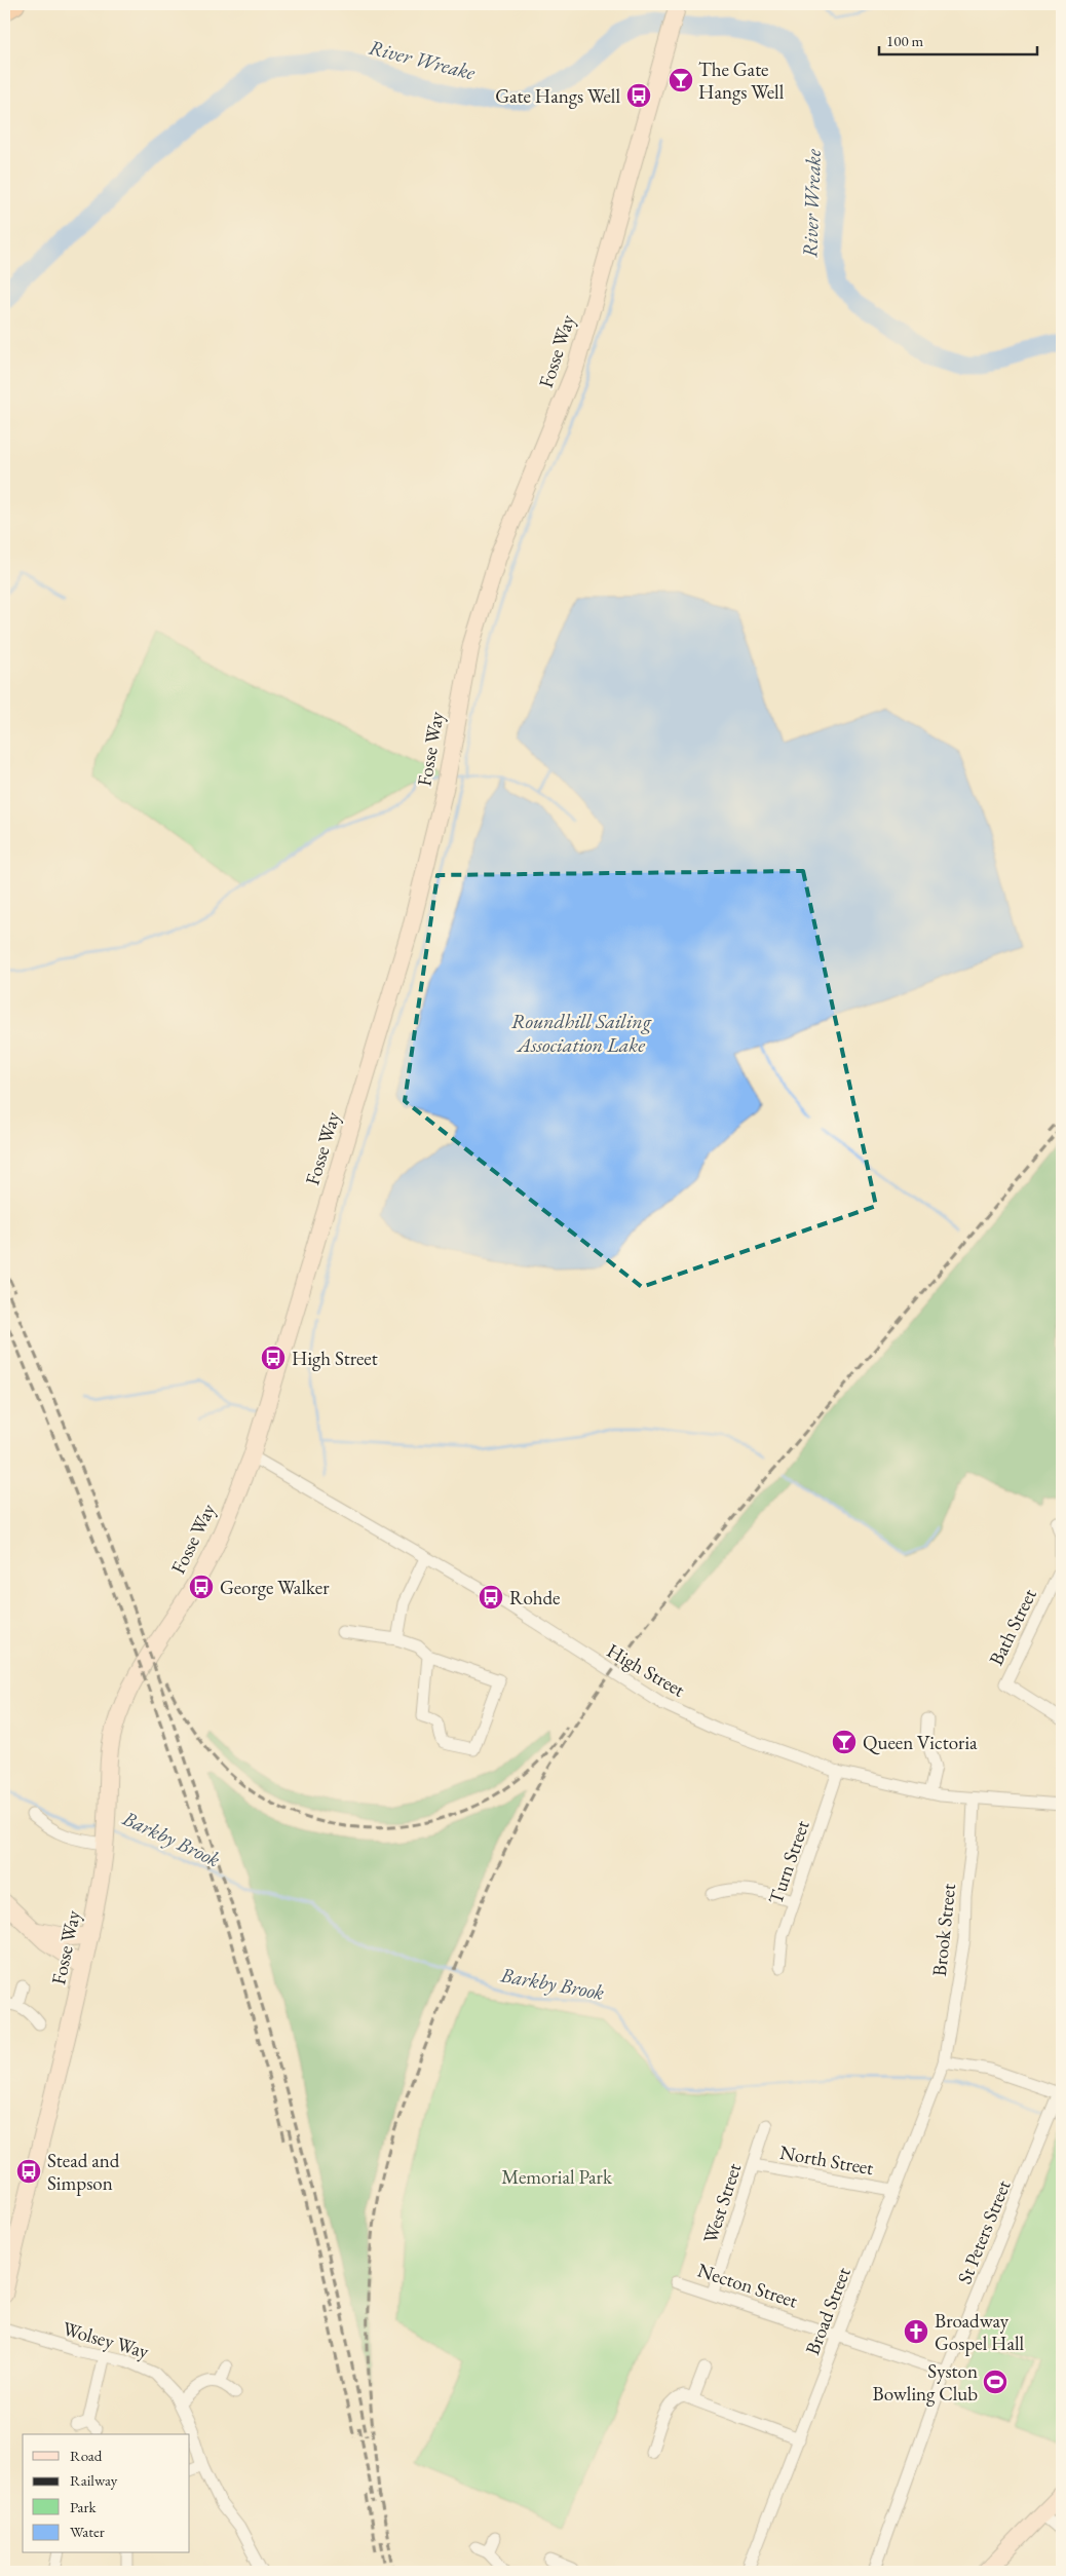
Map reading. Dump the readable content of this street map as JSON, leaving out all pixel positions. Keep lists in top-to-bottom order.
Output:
{
  "streets": {
    "street": [
      "Fosse Way",
      "Bath Street",
      "High Street",
      "Turn Street",
      "Brook Street",
      "North Street",
      "West Street",
      "St Peters Street",
      "Necton Street",
      "Broad Street",
      "Wolsey Way"
    ]
  },
  "crossings": [
    ["Fosse Way", "High Street"],
    ["High Street", "Turn Street"],
    ["High Street", "Brook Street"],
    ["Brook Street", "Broad Street"],
    ["North Street", "West Street"],
    ["North Street", "Broad Street"],
    ["West Street", "Necton Street"],
    ["St Peters Street", "Necton Street"],
    ["Necton Street", "Broad Street"]
  ],
  "water": ["River Wreake", "Roundhill Sailing Association Lake", "Barkby Brook"],
  "parks": ["Memorial Park"],
  "places": {
    "bar": ["The Gate Hangs Well", "Queen Victoria"],
    "bus stop": [
      "Gate Hangs Well",
      "High Street",
      "George Walker",
      "Rohde",
      "Stead and Simpson"
    ],
    "church": ["Broadway Gospel Hall"],
    "sports": ["Syston Bowling Club"]
  },
  "legend": [
    "Road",
    "Railway",
    "Park",
    "Water"
  ],
  "scale_bar": "100 m"
}
